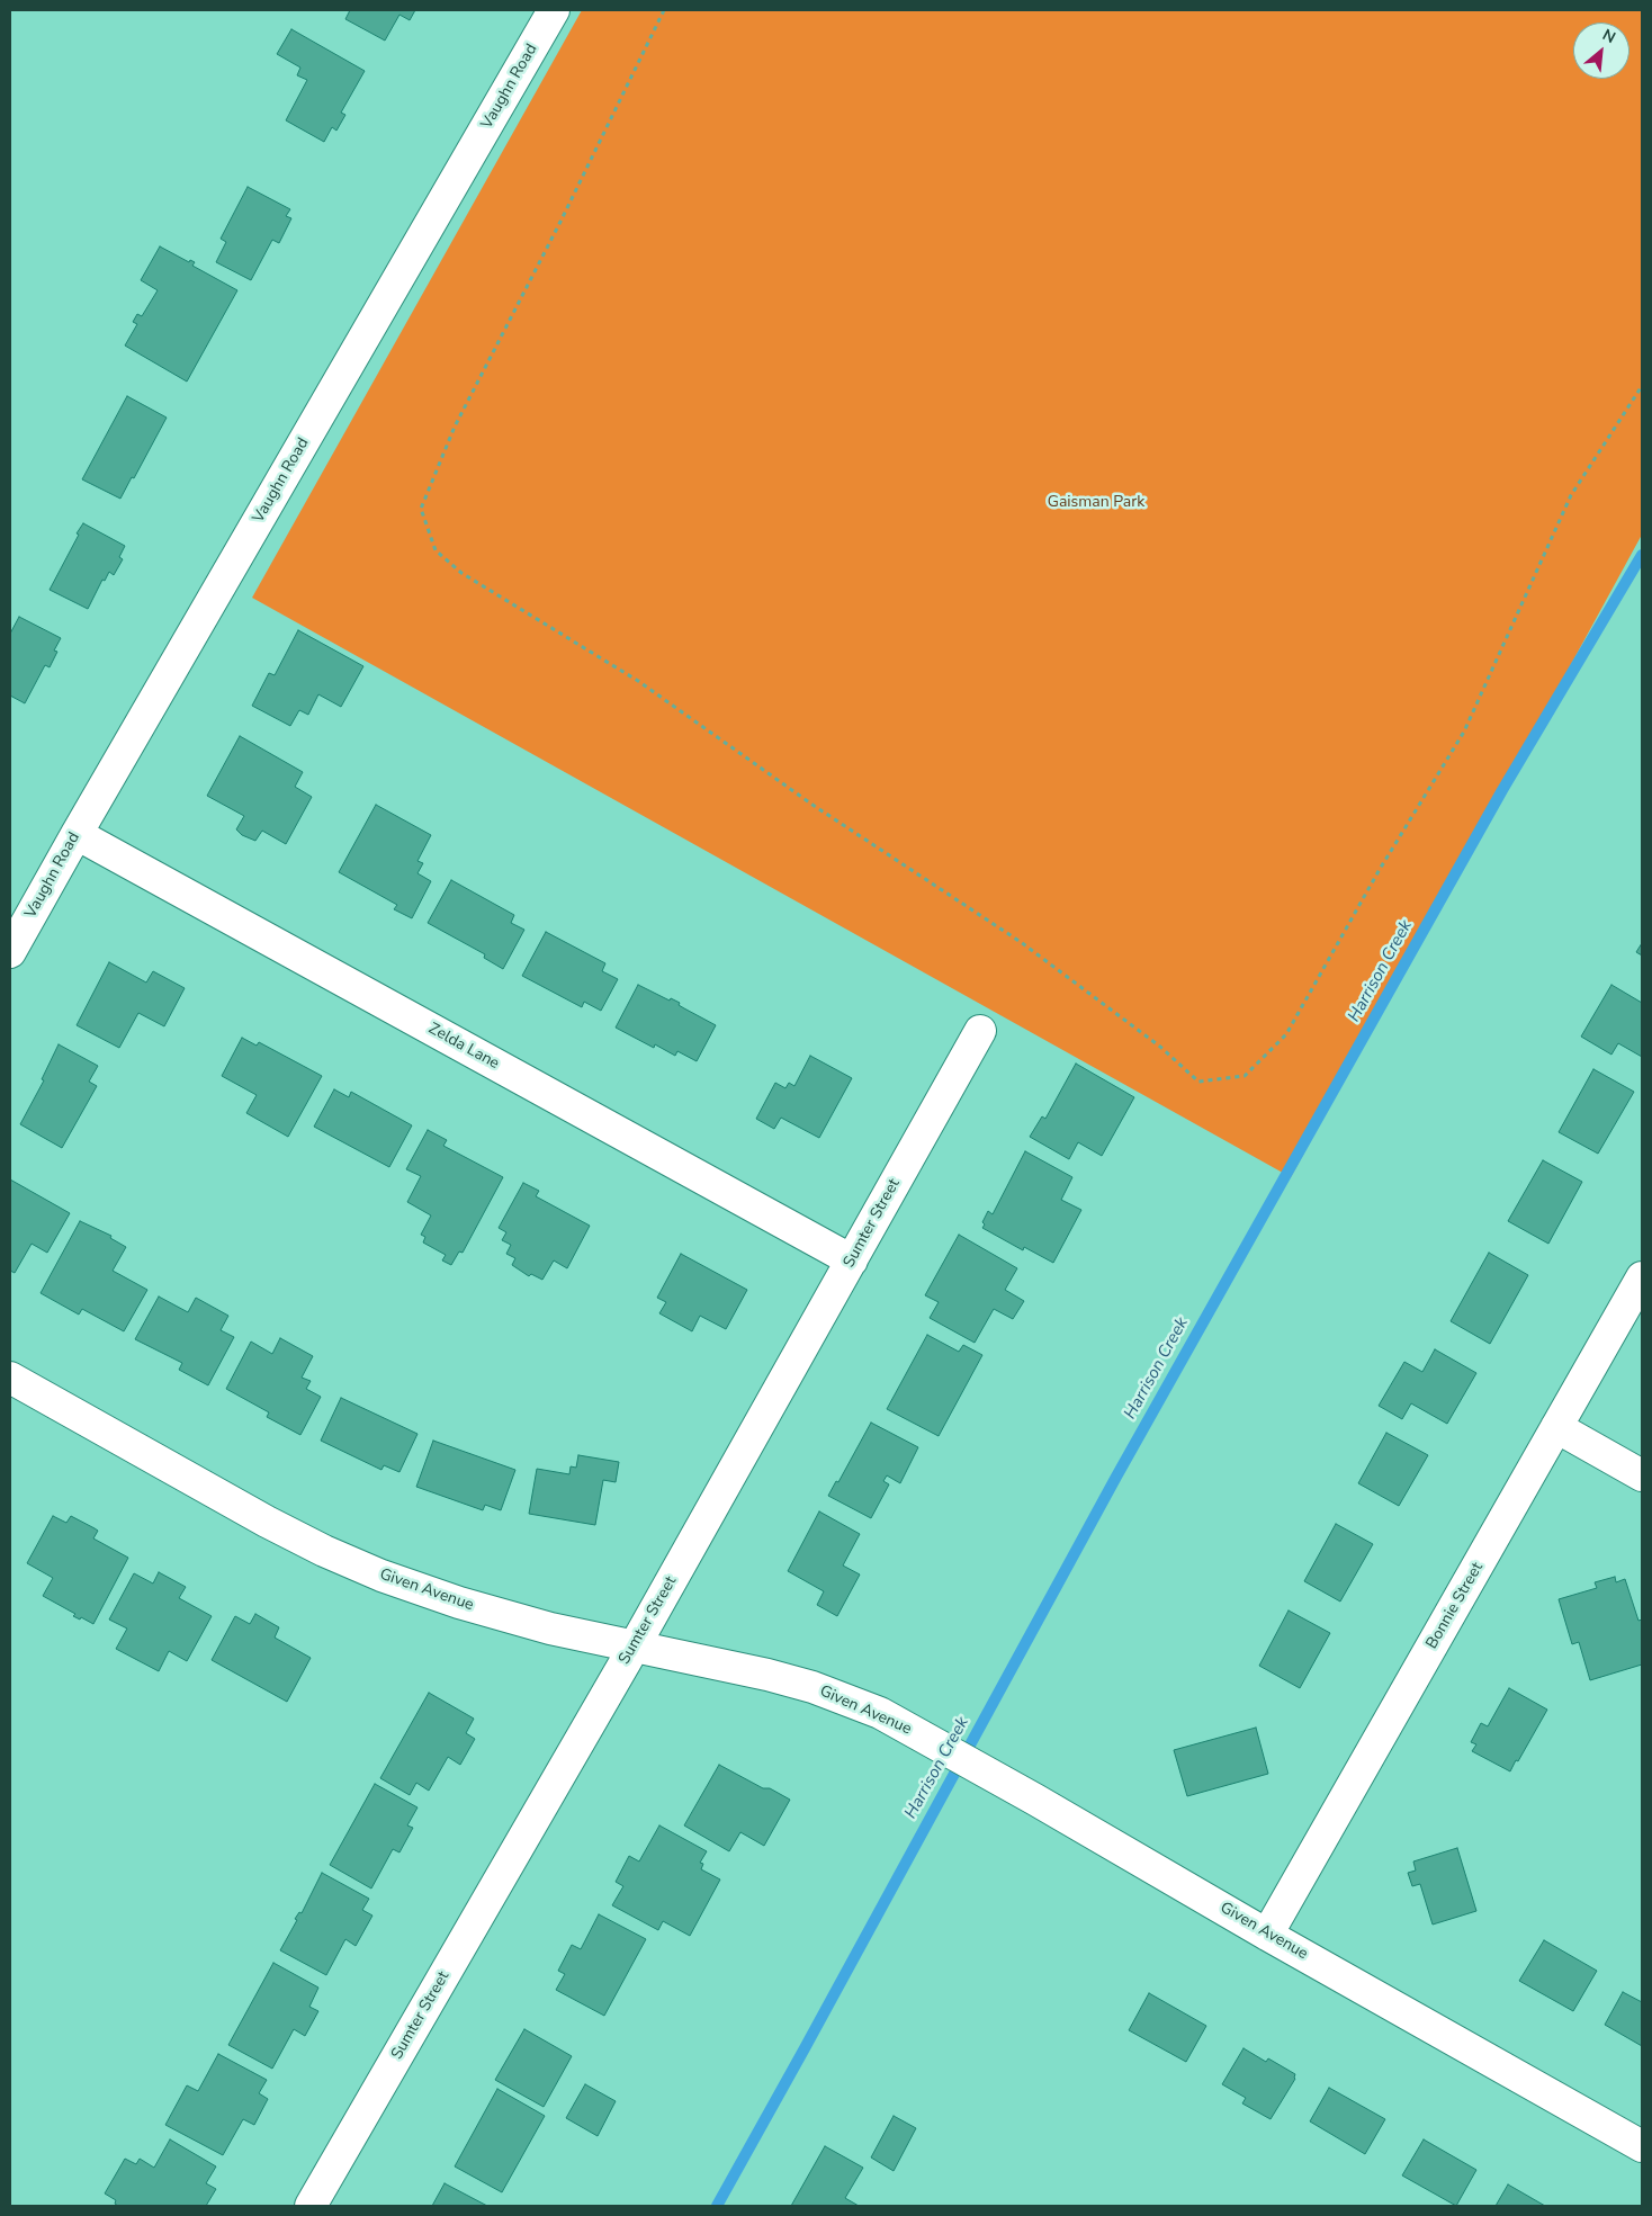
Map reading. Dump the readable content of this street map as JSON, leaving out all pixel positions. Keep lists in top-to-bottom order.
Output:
{
  "streets": {
    "street": [
      "Vaughn Road",
      "Zelda Lane",
      "Sumter Street",
      "Given Avenue",
      "Bonnie Street"
    ]
  },
  "crossings": [
    ["Vaughn Road", "Zelda Lane"],
    ["Zelda Lane", "Sumter Street"],
    ["Sumter Street", "Given Avenue"],
    ["Given Avenue", "Bonnie Street"]
  ],
  "water": ["Harrison Creek"],
  "parks": ["Gaisman Park"],
  "north": "top right"
}
